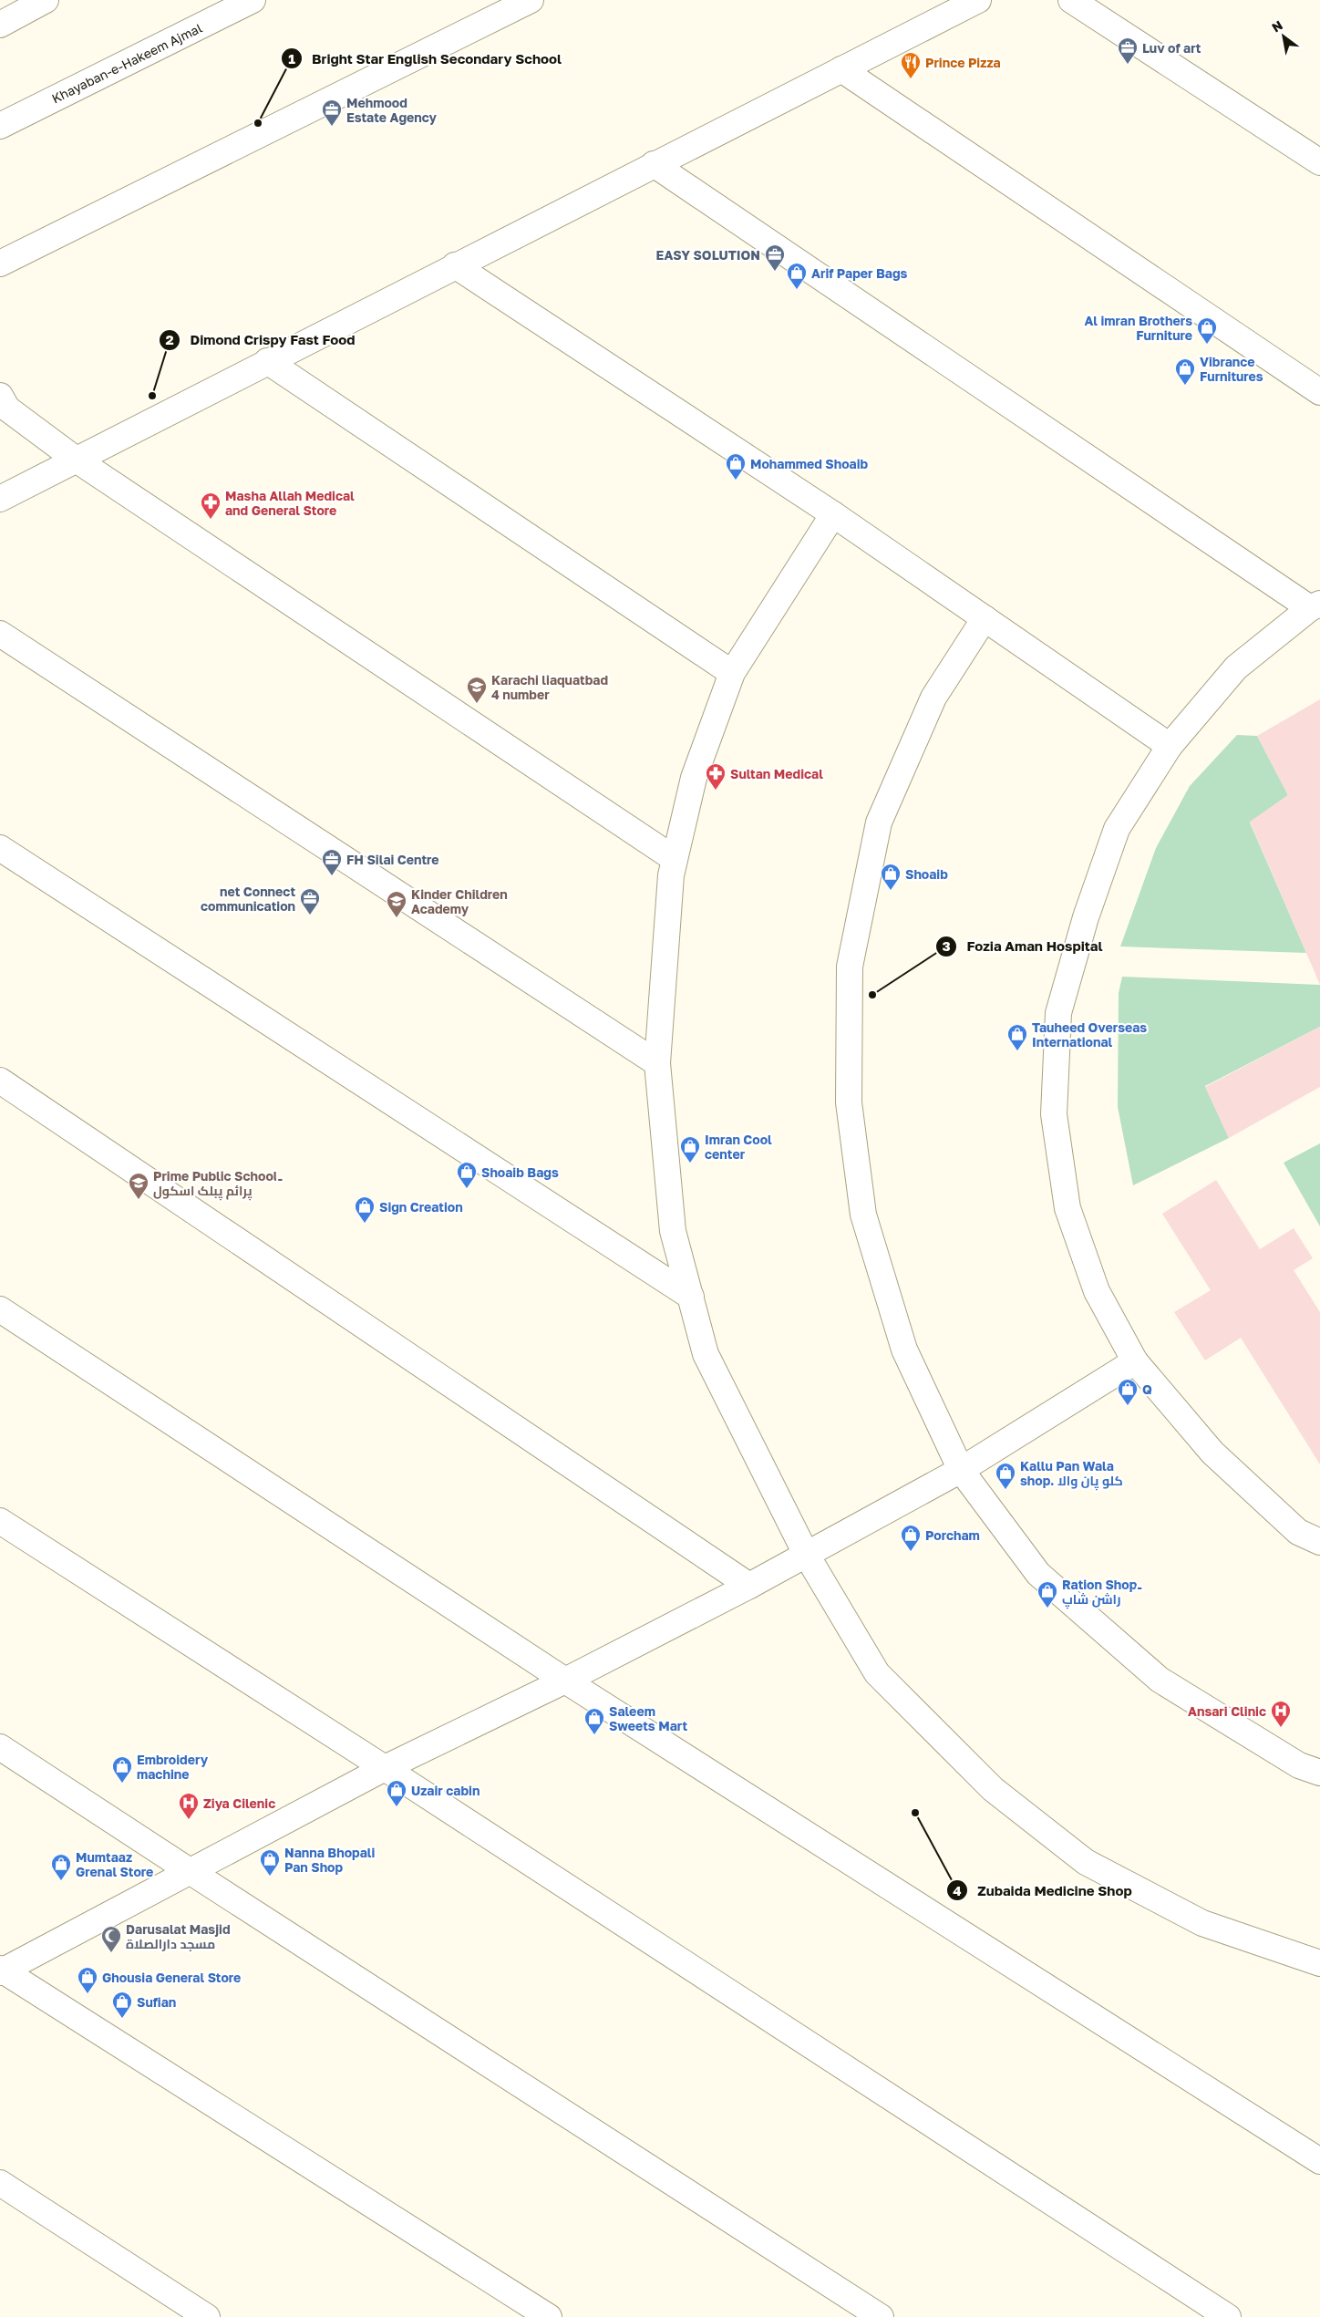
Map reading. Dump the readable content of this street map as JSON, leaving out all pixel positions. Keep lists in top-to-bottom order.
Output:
{
  "streets": {
    "main road": ["Khayaban-e-Hakeem Ajmal"]
  },
  "places": {
    "office": [
      "Luv of art",
      "Mehmood Estate Agency",
      "EASY SOLUTION",
      "FH Silai Centre",
      "net Connect communication"
    ],
    "restaurant": ["Prince Pizza"],
    "other": [
      "Bright Star English Secondary School",
      "Dimond Crispy Fast Food",
      "Fozia Aman Hospital",
      "Zubaida Medicine Shop"
    ],
    "shop": [
      "Arif Paper Bags",
      "Al imran Brothers Furniture",
      "Vibrance Furnitures",
      "Mohammed Shoaib",
      "Shoaib",
      "Tauheed Overseas International",
      "Imran Cool center",
      "Shoaib Bags",
      "Sign Creation",
      "Q",
      "Kallu Pan Wala shop. کلو پان والا",
      "Porcham",
      "Ration Shop۔ راشن شاپ",
      "Saleem Sweets Mart",
      "Embroidery machine",
      "Uzair cabin",
      "Nanna Bhopali Pan Shop",
      "Mumtaaz Grenal Store",
      "Ghousia General Store",
      "Sufian"
    ],
    "pharmacy": ["Masha Allah Medical and General Store", "Sultan Medical"],
    "school or university": ["Karachi liaquatbad 4 number", "Kinder Children Academy", "Prime Public School۔ پرائم پبلک اسکول"],
    "hospital": ["Ansari Clinic", "Ziya Cilenic"],
    "mosque": ["Darusalat Masjid مسجد دارالصلاة"]
  },
  "north": "top left"
}
